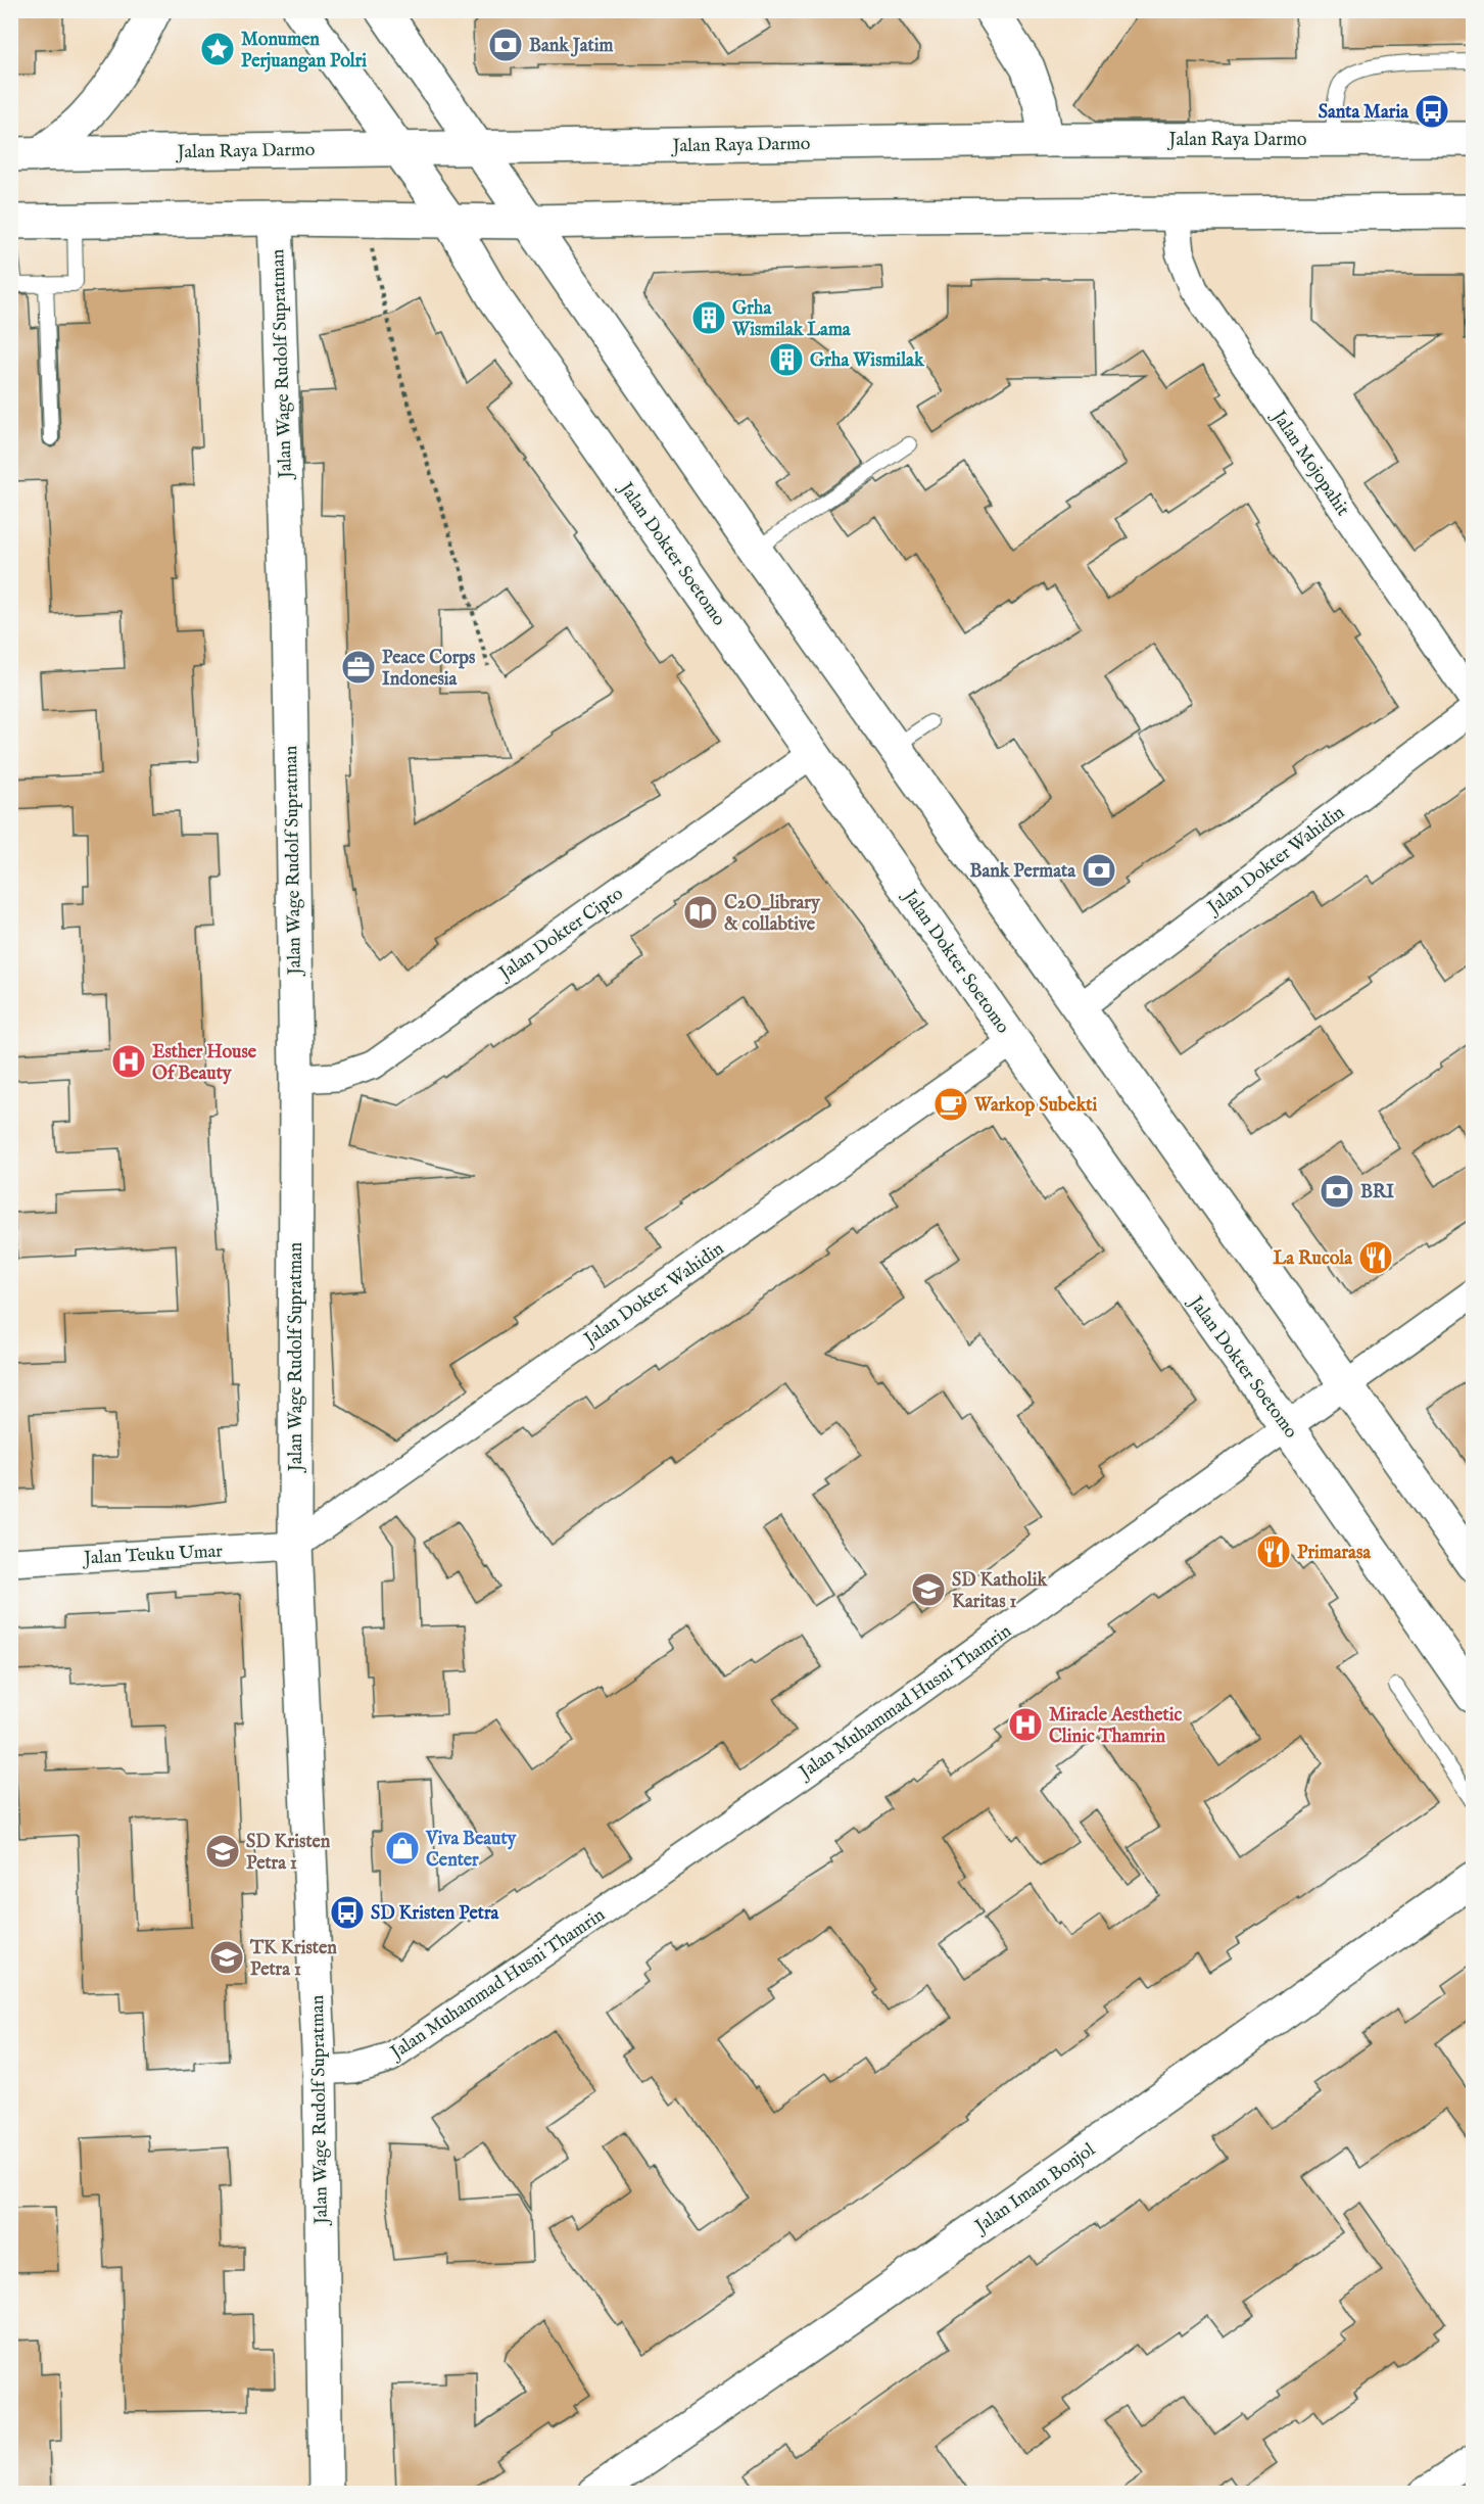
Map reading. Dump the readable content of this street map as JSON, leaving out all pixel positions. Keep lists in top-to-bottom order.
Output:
{
  "streets": {
    "main road": [
      "Jalan Raya Darmo",
      "Jalan Wage Rudolf Supratman",
      "Jalan Dokter Soetomo",
      "Jalan Imam Bonjol"
    ],
    "street": [
      "Jalan Mojopahit",
      "Jalan Dokter Wahidin",
      "Jalan Dokter Cipto",
      "Jalan Teuku Umar",
      "Jalan Muhammad Husni Thamrin"
    ]
  },
  "crossings": [
    ["Jalan Raya Darmo", "Jalan Dokter Soetomo"],
    ["Jalan Wage Rudolf Supratman", "Jalan Dokter Wahidin"],
    ["Jalan Wage Rudolf Supratman", "Jalan Dokter Cipto"],
    ["Jalan Wage Rudolf Supratman", "Jalan Teuku Umar"],
    ["Jalan Wage Rudolf Supratman", "Jalan Muhammad Husni Thamrin"],
    ["Jalan Dokter Soetomo", "Jalan Dokter Wahidin"],
    ["Jalan Dokter Soetomo", "Jalan Dokter Cipto"],
    ["Jalan Dokter Soetomo", "Jalan Muhammad Husni Thamrin"],
    ["Jalan Dokter Wahidin", "Jalan Teuku Umar"]
  ],
  "places": {
    "bank": ["Bank Jatim", "Bank Permata", "BRI"],
    "place": ["Monumen Perjuangan Polri"],
    "bus stop": ["Santa Maria", "SD Kristen Petra"],
    "building": ["Grha Wismilak Lama", "Grha Wismilak"],
    "office": ["Peace Corps Indonesia"],
    "library": ["C2O_library & collabtive"],
    "hospital": ["Esther House Of Beauty", "Miracle Aesthetic Clinic Thamrin"],
    "cafe": ["Warkop Subekti"],
    "restaurant": ["La Rucola", "Primarasa"],
    "school or university": ["SD Katholik Karitas 1", "SD Kristen Petra 1", "TK Kristen Petra 1"],
    "shop": ["Viva Beauty Center"]
  }
}
